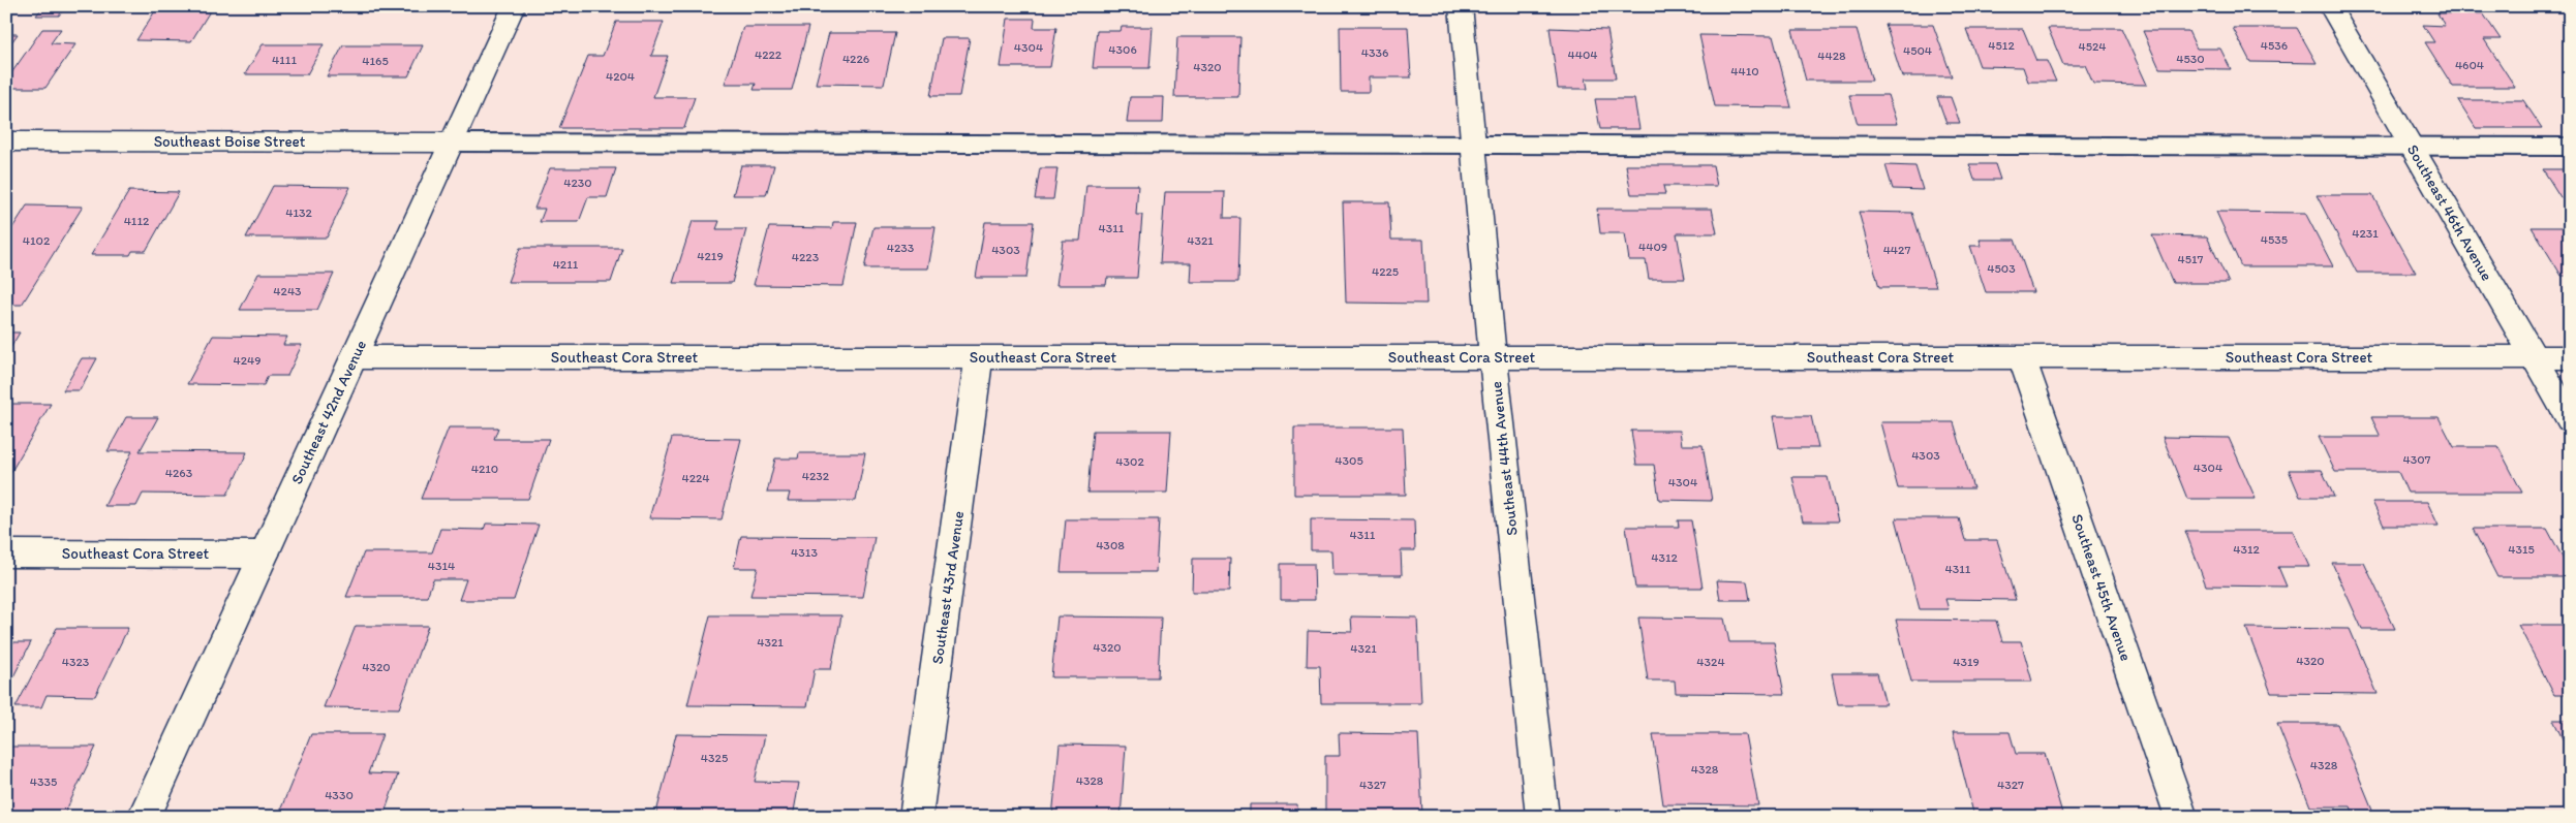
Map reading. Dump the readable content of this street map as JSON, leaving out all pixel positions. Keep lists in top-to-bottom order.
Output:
{
  "streets": {
    "street": [
      "Southeast Boise Street",
      "Southeast 46th Avenue",
      "Southeast Cora Street",
      "Southeast 42nd Avenue",
      "Southeast 44th Avenue",
      "Southeast 43rd Avenue",
      "Southeast 45th Avenue"
    ]
  },
  "crossings": [
    ["Southeast Boise Street", "Southeast 42nd Avenue"],
    ["Southeast 46th Avenue", "Southeast Cora Street"],
    ["Southeast Cora Street", "Southeast 42nd Avenue"],
    ["Southeast Cora Street", "Southeast 44th Avenue"],
    ["Southeast Cora Street", "Southeast 43rd Avenue"],
    ["Southeast Cora Street", "Southeast 45th Avenue"]
  ],
  "house_numbers": [
    "4512",
    "4536",
    "4524",
    "4304",
    "4306",
    "4504",
    "4336",
    "4222",
    "4404",
    "4428",
    "4226",
    "4530",
    "4111",
    "4165",
    "4604",
    "4320",
    "4410",
    "4204",
    "4230",
    "4132",
    "4112",
    "4311",
    "4231",
    "4535",
    "4102",
    "4321",
    "4409",
    "4233",
    "4303",
    "4427",
    "4219",
    "4223",
    "4517",
    "4211",
    "4503",
    "4225",
    "4243",
    "4249",
    "4303",
    "4307",
    "4305",
    "4302",
    "4304",
    "4210",
    "4263",
    "4232",
    "4224",
    "4304",
    "4311",
    "4308",
    "4312",
    "4315",
    "4313",
    "4312",
    "4314",
    "4311",
    "4321",
    "4320",
    "4321",
    "4320",
    "4323",
    "4324",
    "4319",
    "4320",
    "4325",
    "4328",
    "4328",
    "4328",
    "4335",
    "4327",
    "4327",
    "4330"
  ]
}
